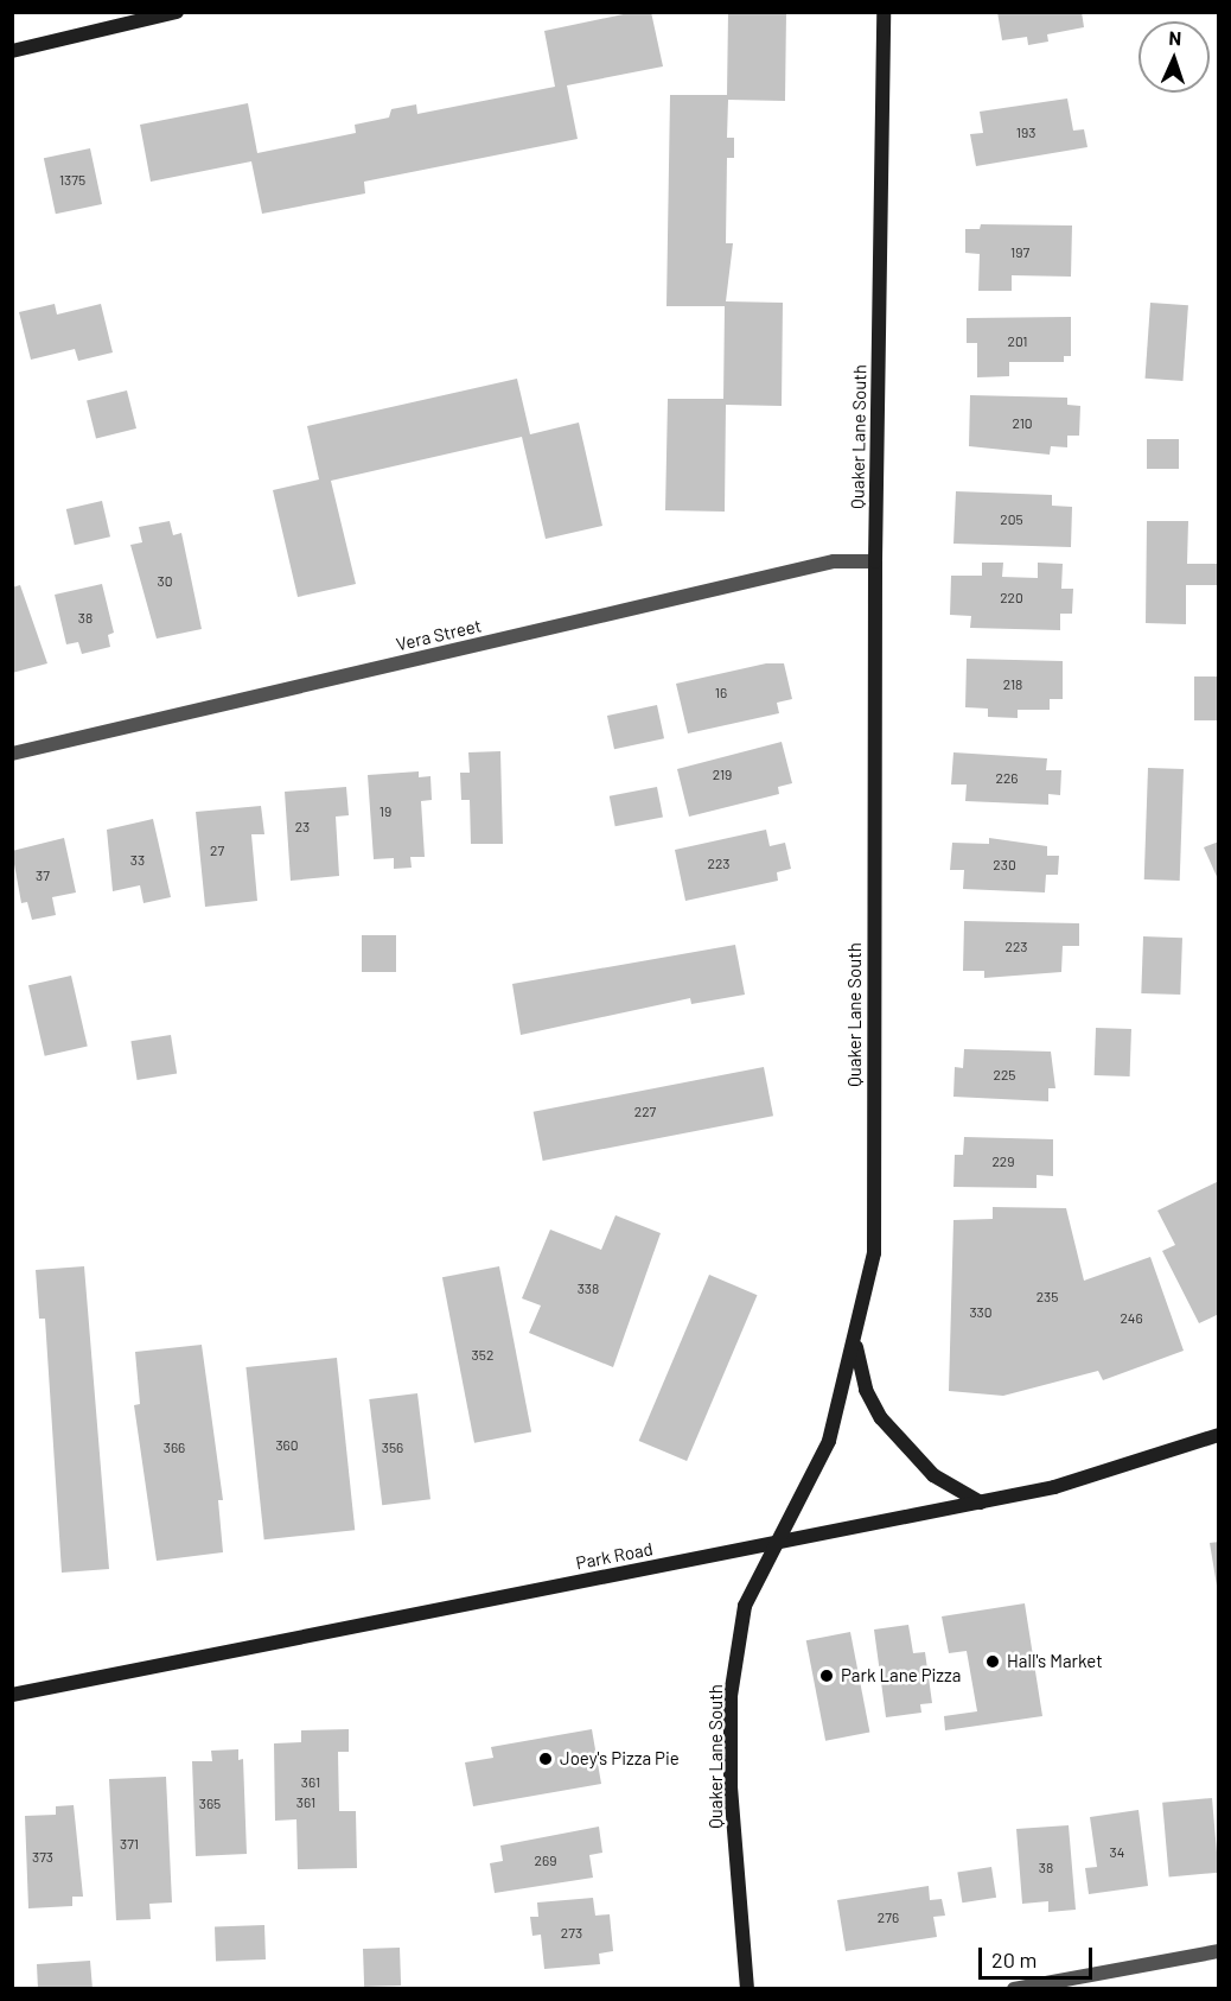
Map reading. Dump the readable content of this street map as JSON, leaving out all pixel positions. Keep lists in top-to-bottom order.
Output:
{
  "streets": {
    "main road": ["Quaker Lane South", "Park Road"],
    "street": ["Vera Street"]
  },
  "crossings": [
    ["Quaker Lane South", "Vera Street"],
    ["Quaker Lane South", "Park Road"]
  ],
  "places": ["Hall's Market", "Park Lane Pizza", "Joey's Pizza Pie"],
  "house_numbers": [
    "193",
    "1375",
    "197",
    "201",
    "210",
    "205",
    "30",
    "220",
    "38",
    "218",
    "16",
    "219",
    "226",
    "19",
    "23",
    "27",
    "33",
    "223",
    "230",
    "37",
    "223",
    "225",
    "227",
    "229",
    "338",
    "235",
    "330",
    "246",
    "352",
    "360",
    "366",
    "356",
    "361",
    "361",
    "365",
    "371",
    "34",
    "373",
    "269",
    "38",
    "276",
    "273"
  ],
  "scale_bar": "20 m",
  "north": "top"
}
